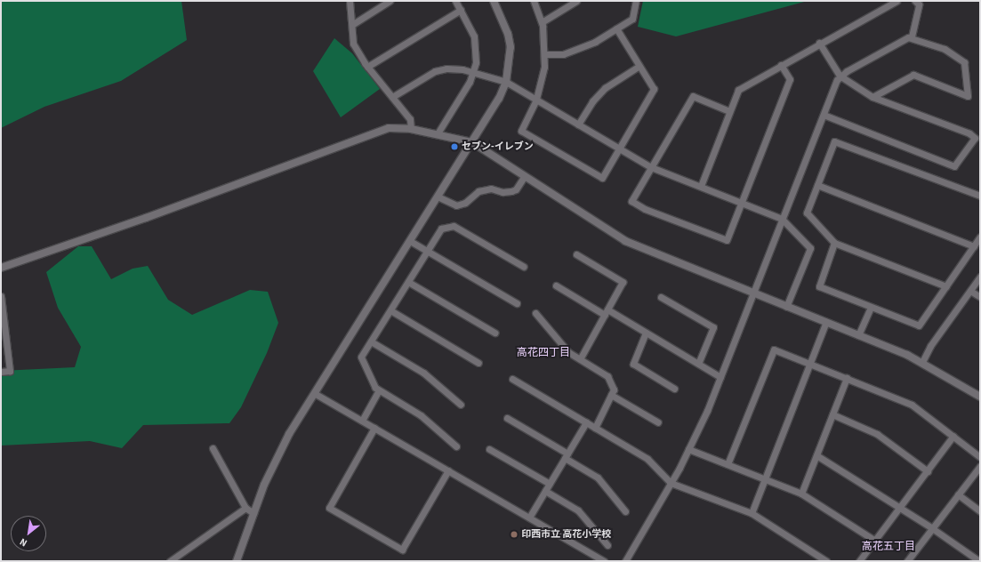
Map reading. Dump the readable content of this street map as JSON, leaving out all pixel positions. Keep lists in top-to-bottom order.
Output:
{
  "districts": ["高花四丁目", "高花五丁目"],
  "places": ["セブン-イレブン", "印西市立 高花小学校"],
  "north": "bottom left"
}
